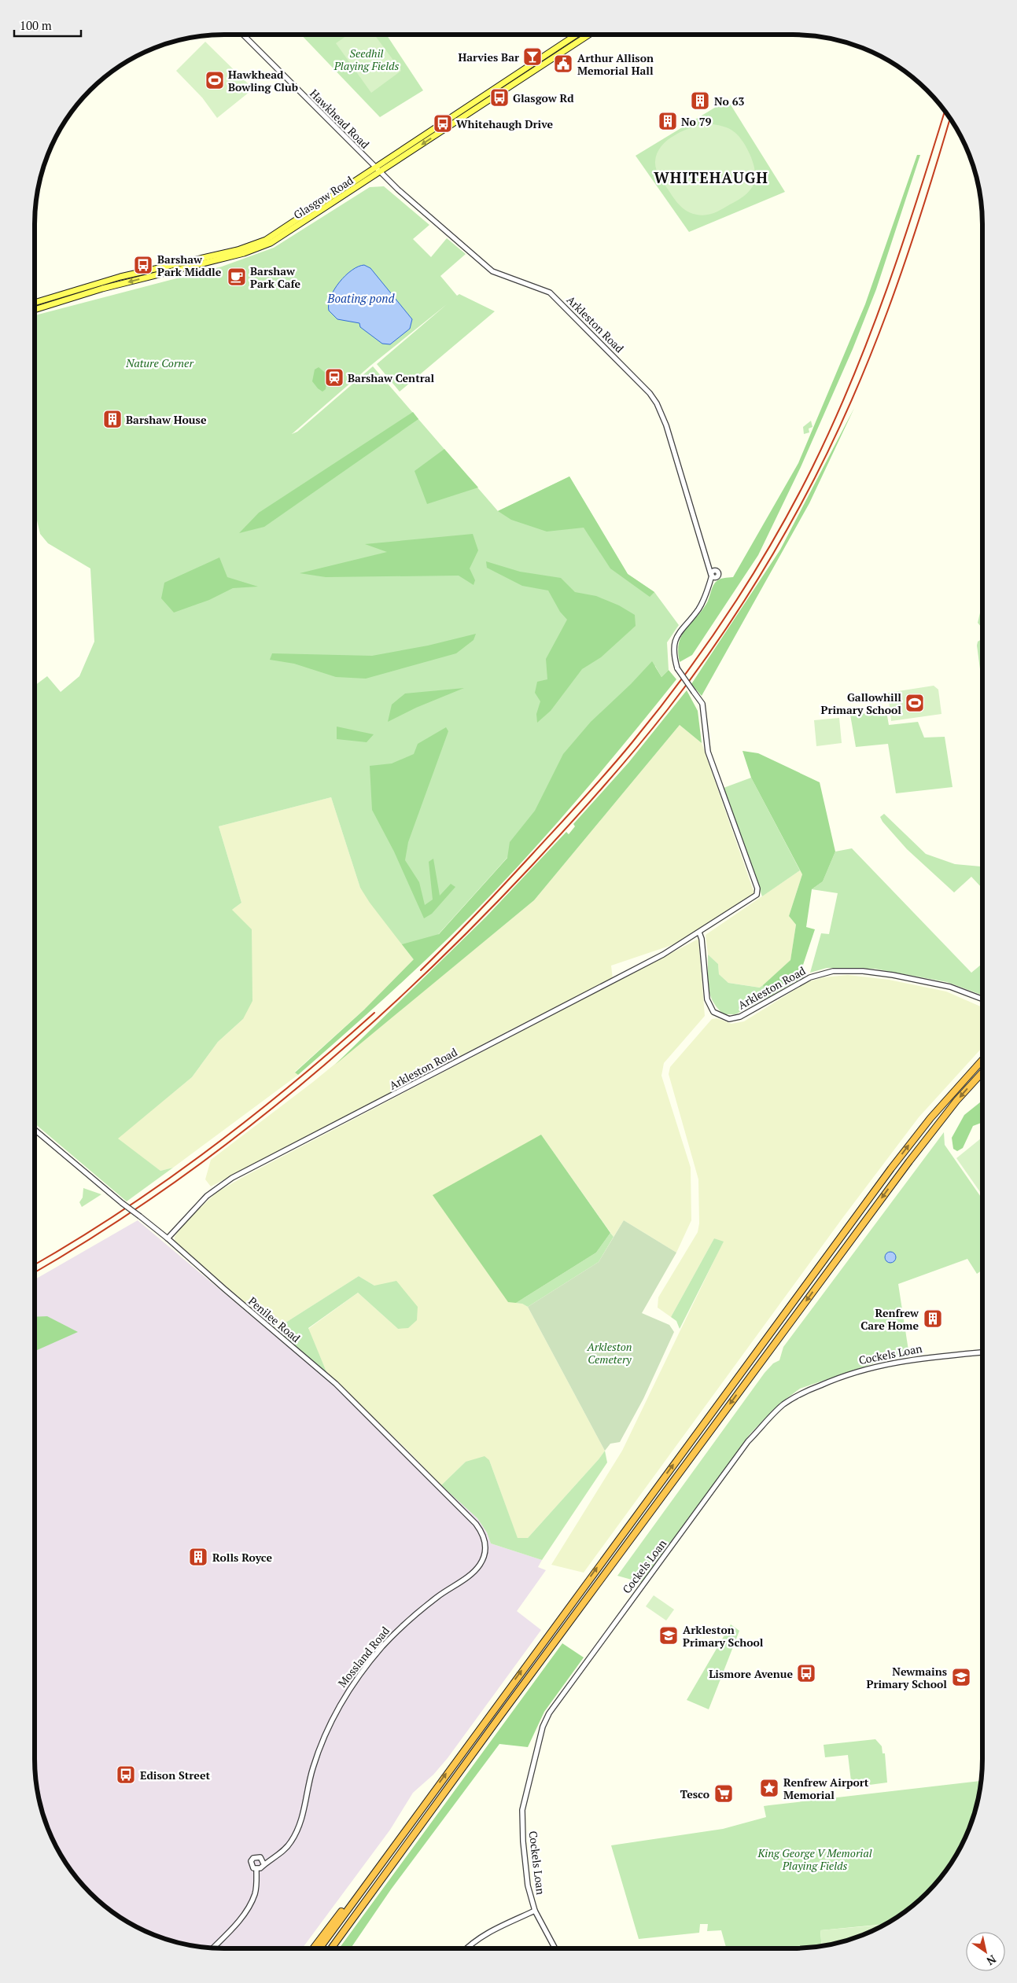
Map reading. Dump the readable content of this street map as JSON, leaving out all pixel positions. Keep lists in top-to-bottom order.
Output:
{
  "streets": {
    "main road": ["Glasgow Road"],
    "street": [
      "Hawkhead Road",
      "Arkleston Road",
      "Penilee Road",
      "Cockels Loan",
      "Mossland Road"
    ]
  },
  "crossings": [
    ["Hawkhead Road", "Glasgow Road"],
    ["Hawkhead Road", "Arkleston Road"],
    ["Glasgow Road", "Arkleston Road"],
    ["Arkleston Road", "Penilee Road"],
    ["Penilee Road", "Mossland Road"]
  ],
  "districts": ["WHITEHAUGH"],
  "water": ["Boating pond"],
  "parks": [
    "Seedhil Playing Fields",
    "Nature Corner",
    "Arkleston Cemetery",
    "King George V Memorial Playing Fields"
  ],
  "places": {
    "bar": ["Harvies Bar"],
    "public building": ["Arthur Allison Memorial Hall"],
    "sports": ["Hawkhead Bowling Club", "Gallowhill Primary School"],
    "bus stop": [
      "Glasgow Rd",
      "Whitehaugh Drive",
      "Barshaw Park Middle",
      "Lismore Avenue",
      "Edison Street"
    ],
    "building": [
      "No 63",
      "No 79",
      "Barshaw House",
      "Renfrew Care Home",
      "Rolls Royce"
    ],
    "cafe": ["Barshaw Park Cafe"],
    "station": ["Barshaw Central"],
    "school or university": ["Arkleston Primary School", "Newmains Primary School"],
    "place": ["Renfrew Airport Memorial"],
    "supermarket": ["Tesco"]
  },
  "scale_bar": "100 m",
  "north": "bottom right"
}
